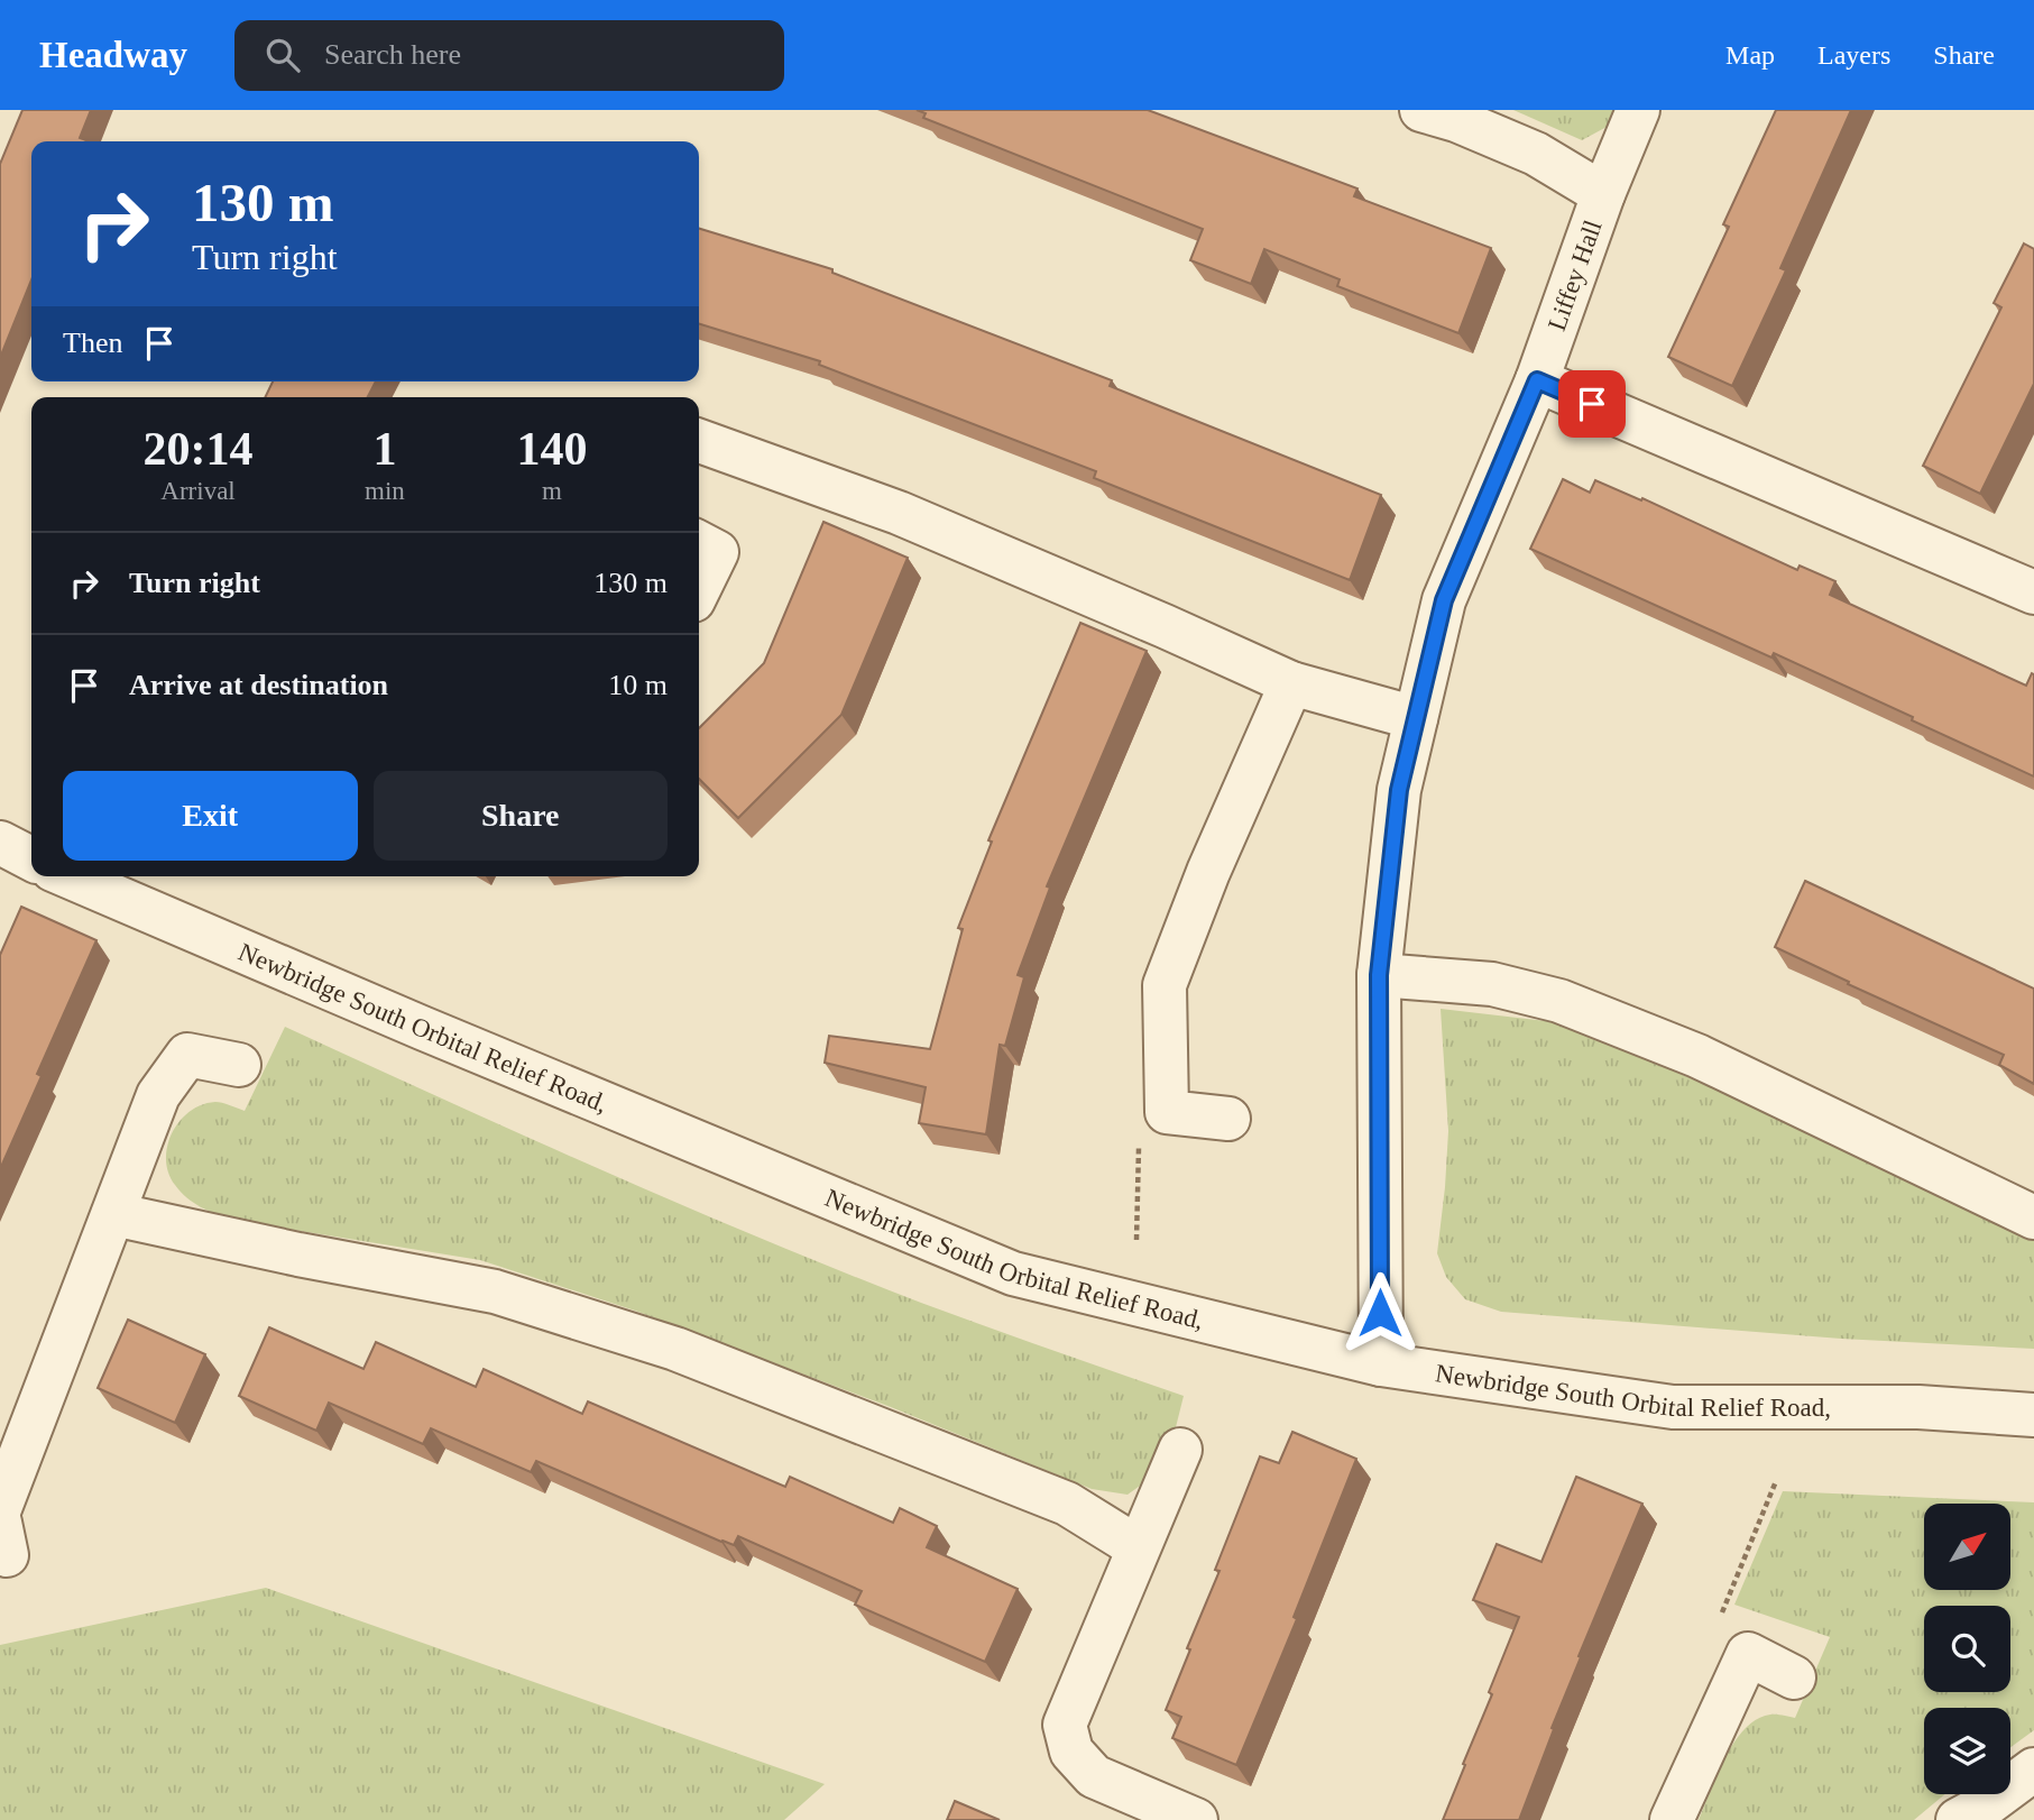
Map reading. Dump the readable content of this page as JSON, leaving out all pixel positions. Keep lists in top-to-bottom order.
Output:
{
  "streets": {
    "street": ["Liffey Hall", "Newbridge South Orbital Relief Road,"]
  },
  "crossings": [
    ["Liffey Hall", "Newbridge South Orbital Relief Road,"]
  ],
  "north": "top right",
  "page": {
    "header": "Headway",
    "search": "Search here",
    "nav": ["Map", "Layers", "Share"],
    "turn": ["130 m", "Turn right"],
    "then": "Then",
    "eta": [
      "20:14",
      "Arrival",
      "1",
      "min",
      "140",
      "m"
    ],
    "list": [
      {
        "name": "Turn right",
        "value": "130 m"
      },
      {
        "name": "Arrive at destination",
        "value": "10 m"
      }
    ],
    "buttons": ["Exit", "Share"]
  }
}
